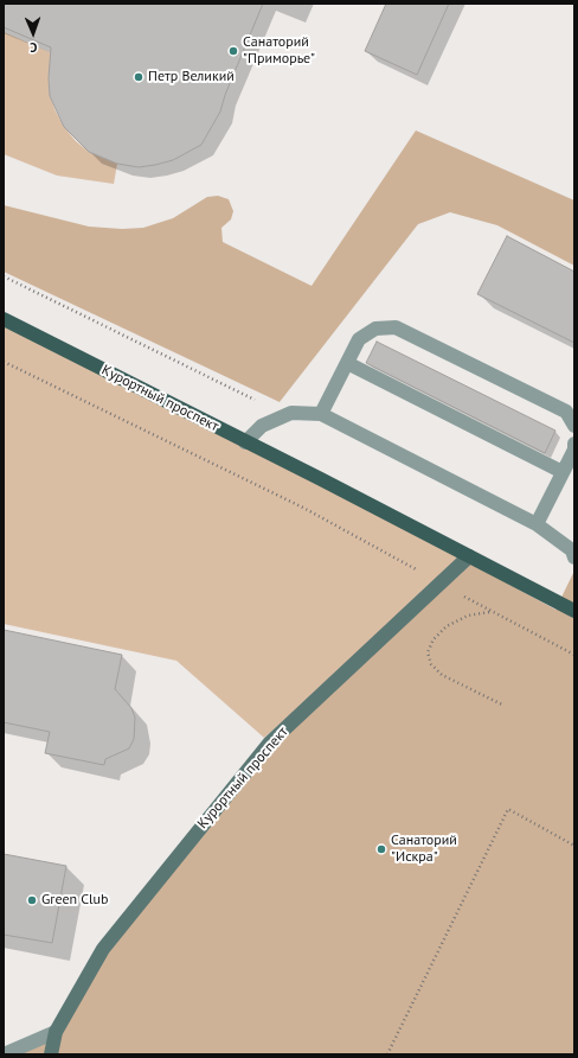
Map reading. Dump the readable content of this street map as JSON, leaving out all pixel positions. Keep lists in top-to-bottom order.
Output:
{
  "streets": {
    "main road": ["Курортный проспект"]
  },
  "places": [
    "Санаторий \"Приморье\"",
    "Петр Великий",
    "Санаторий \"Искра\"",
    "Green Club"
  ],
  "north": "bottom"
}
